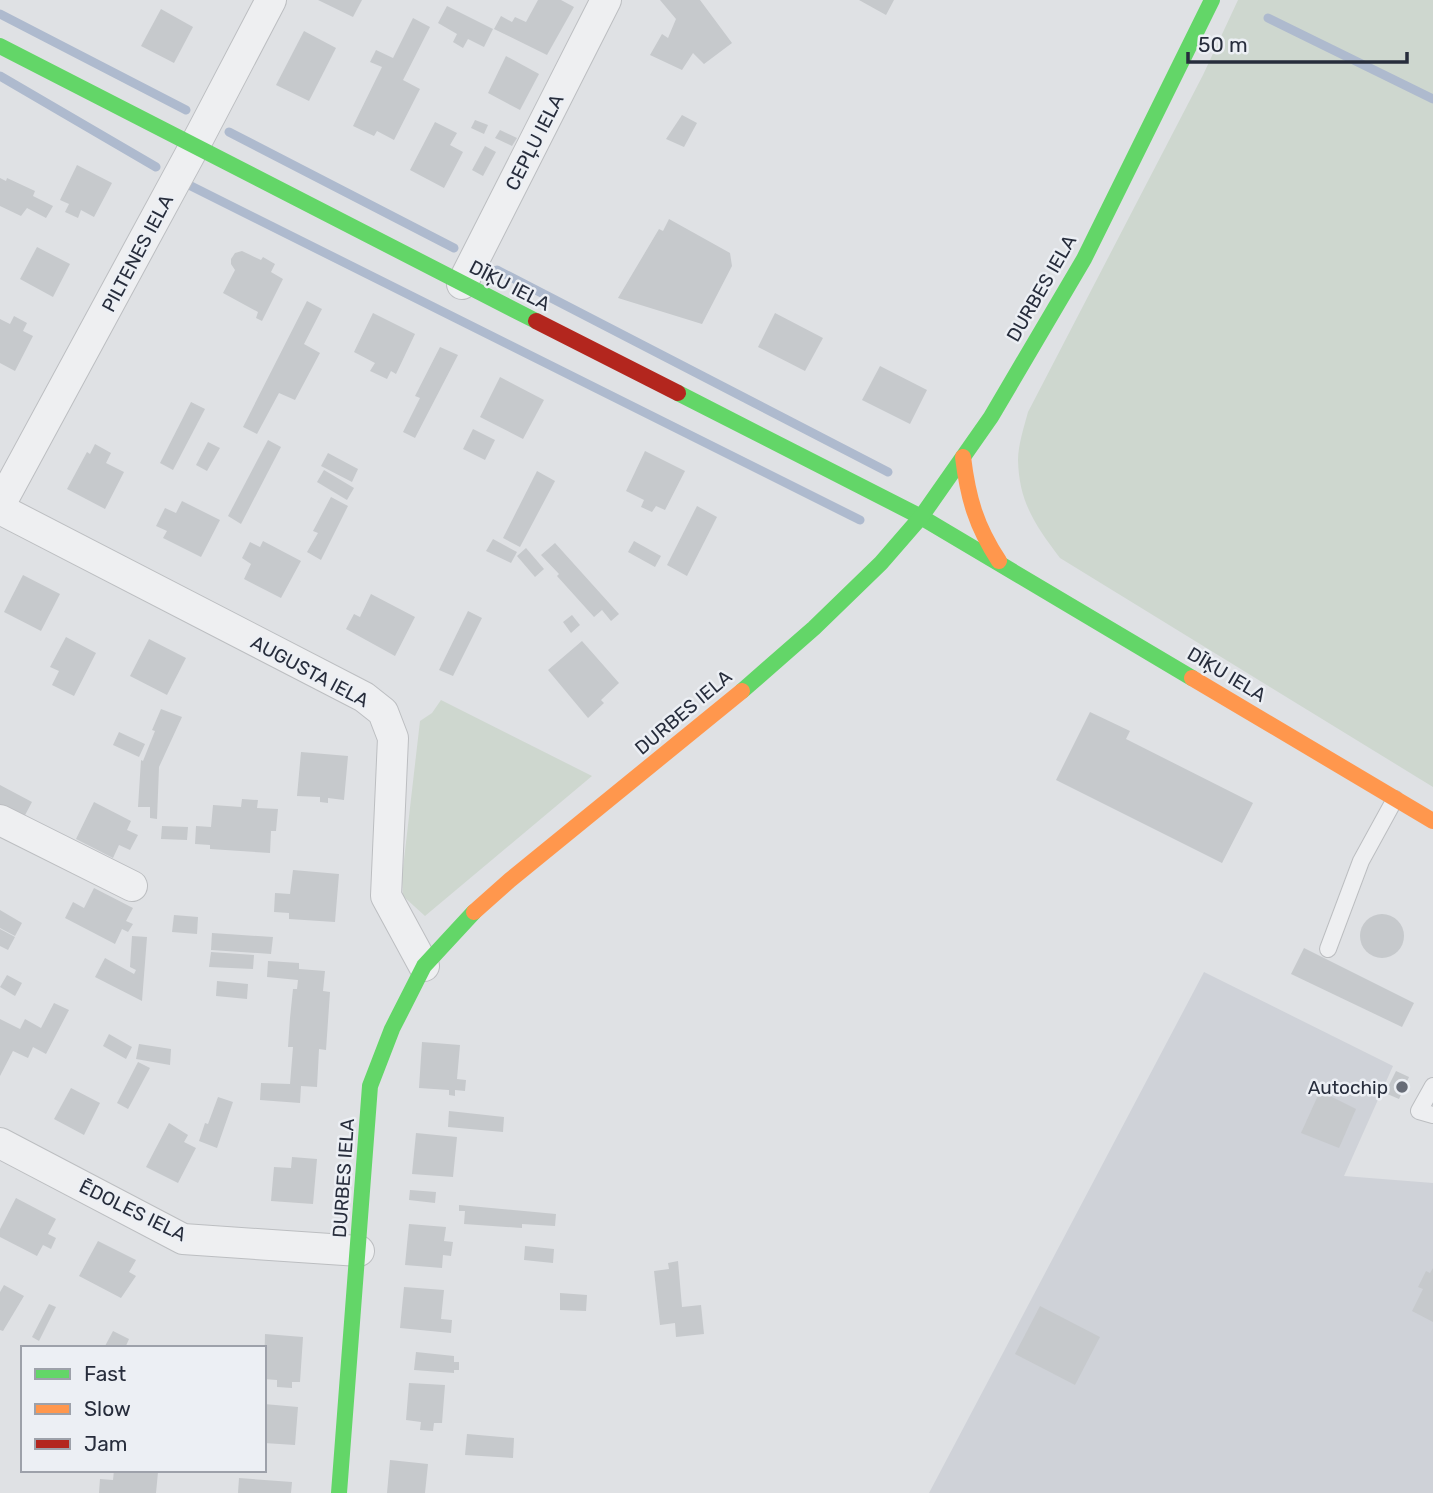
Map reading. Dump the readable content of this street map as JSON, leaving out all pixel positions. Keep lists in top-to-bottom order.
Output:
{
  "streets": {
    "main road": ["DĪĶU IELA", "DURBES IELA"],
    "street": [
      "CEPĻU IELA",
      "PILTENES IELA",
      "AUGUSTA IELA",
      "ĒDOLES IELA"
    ]
  },
  "crossings": [
    ["CEPĻU IELA", "DĪĶU IELA"],
    ["PILTENES IELA", "DĪĶU IELA"],
    ["PILTENES IELA", "AUGUSTA IELA"],
    ["DĪĶU IELA", "DURBES IELA"],
    ["DURBES IELA", "AUGUSTA IELA"],
    ["DURBES IELA", "ĒDOLES IELA"]
  ],
  "places": ["Autochip"],
  "legend": ["Fast", "Slow", "Jam"],
  "scale_bar": "50 m"
}
